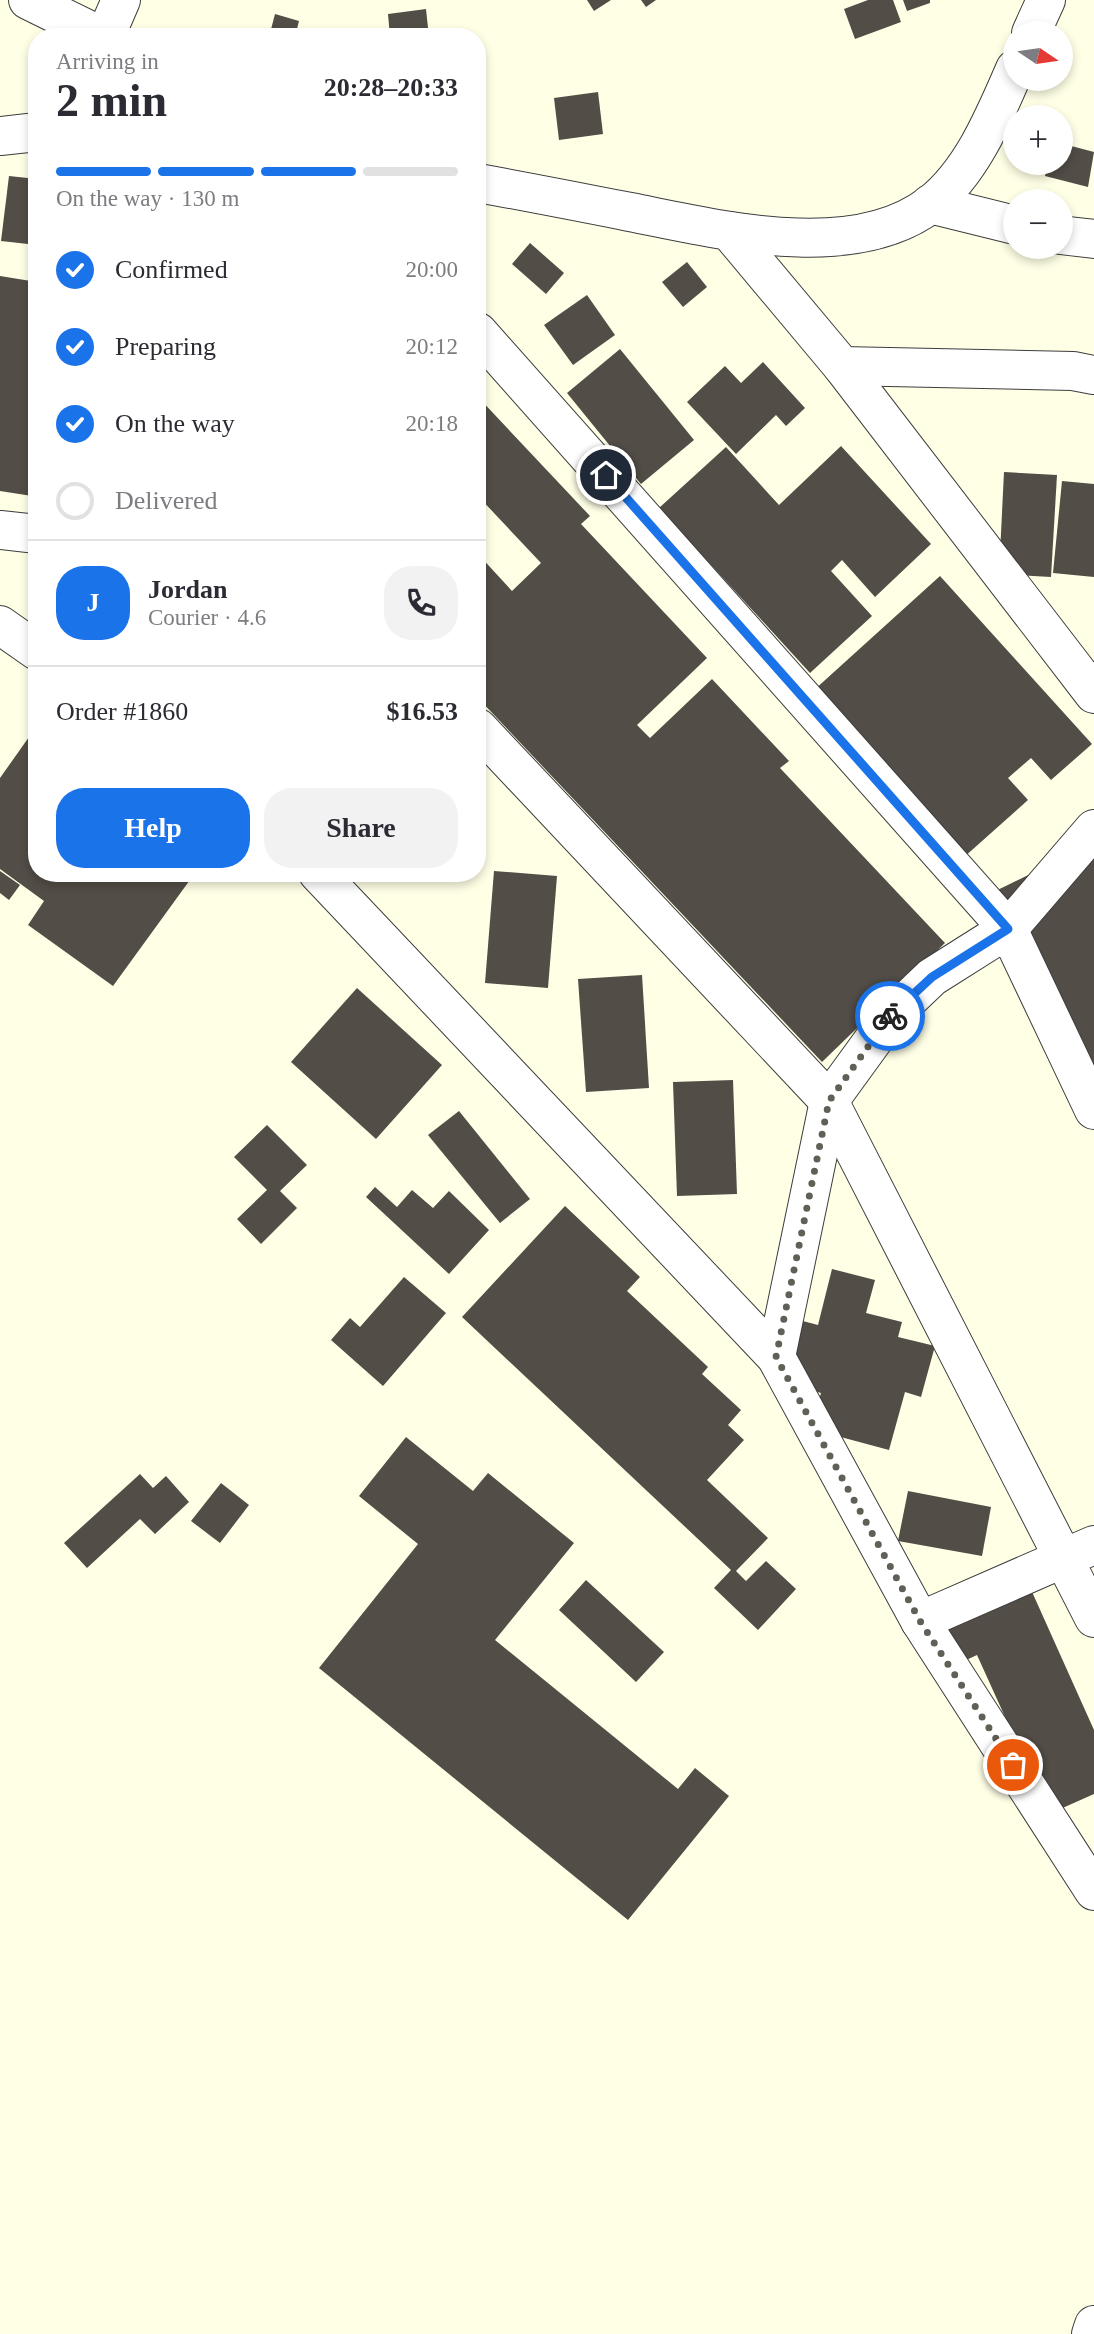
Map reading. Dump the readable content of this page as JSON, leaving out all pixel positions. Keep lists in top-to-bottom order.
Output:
{
  "north": "right",
  "page": {
    "map_buttons": ["+", "−"],
    "heading": ["2 min", "Arriving in", "20:28–20:33"],
    "panel": [
      "Jordan",
      "Courier · 4.6",
      "Order #1860",
      "$16.53"
    ],
    "bar": "On the way · 130 m",
    "list": [
      ["Confirmed", "20:00"],
      ["Preparing", "20:12"],
      ["On the way", "20:18"],
      "Delivered"
    ],
    "round": "J",
    "buttons": ["Help", "Share"]
  }
}
